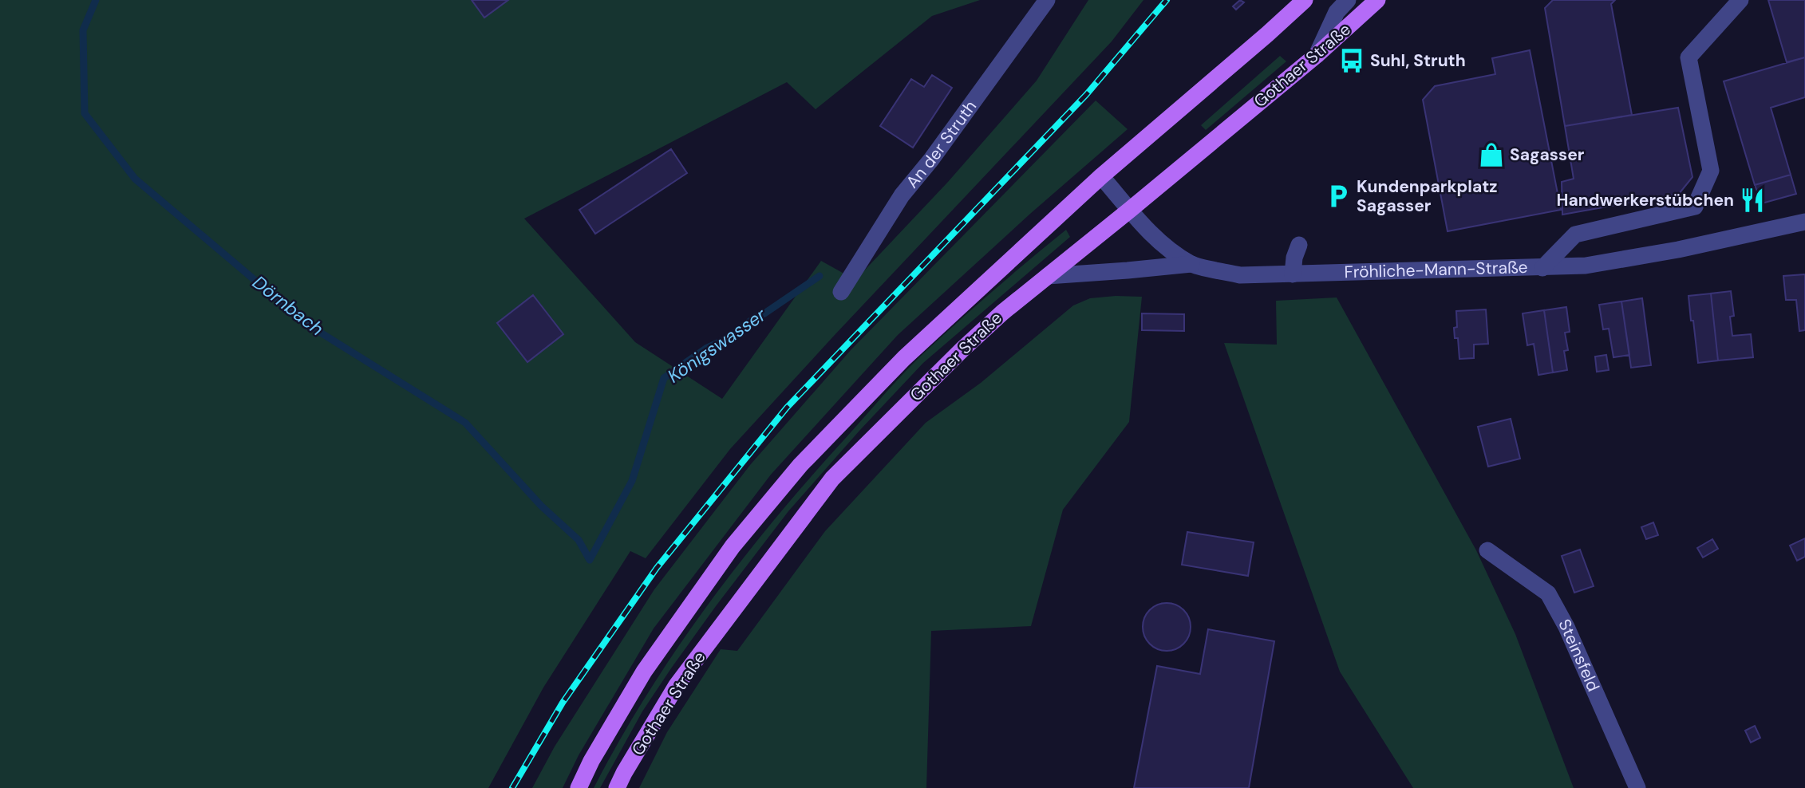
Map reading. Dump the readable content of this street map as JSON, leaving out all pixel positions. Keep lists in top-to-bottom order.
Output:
{
  "streets": {
    "main road": ["Gothaer Straße"],
    "street": ["An der Struth", "Fröhliche-Mann-Straße", "Steinsfeld"]
  },
  "crossings": [
    ["Gothaer Straße", "Fröhliche-Mann-Straße"]
  ],
  "water": ["Dörnbach", "Königswasser"],
  "places": {
    "bus stop": ["Suhl, Struth"],
    "shop": ["Sagasser"],
    "parking": ["Kundenparkplatz Sagasser"],
    "restaurant": ["Handwerkerstübchen"]
  }
}
